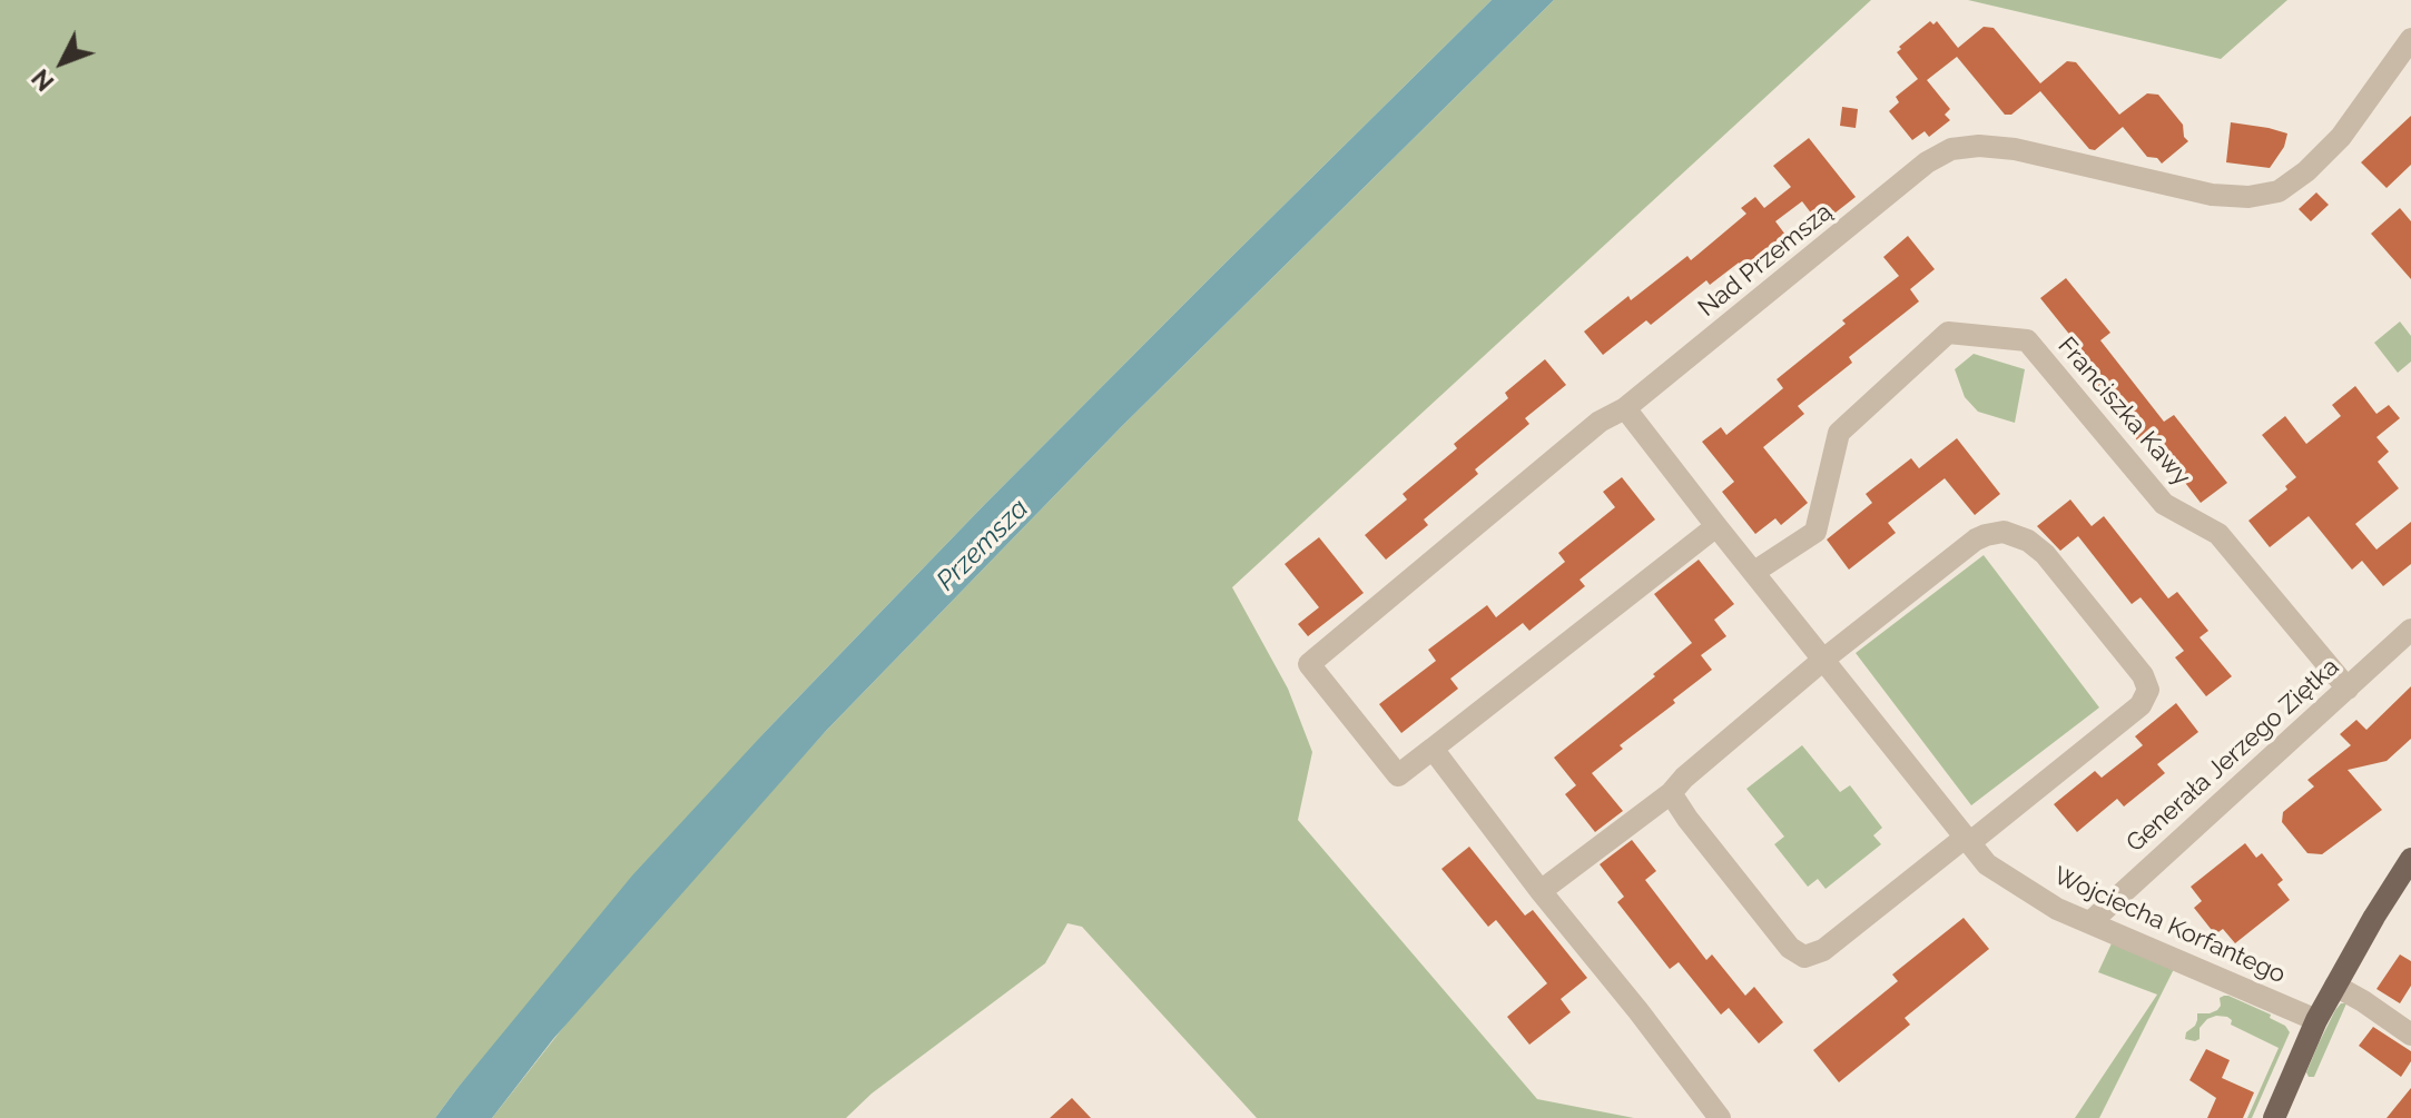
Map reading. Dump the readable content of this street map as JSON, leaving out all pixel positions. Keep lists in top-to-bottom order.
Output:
{
  "streets": {
    "street": [
      "Nad Przemszą",
      "Franciszka Kawy",
      "Generała Jerzego Ziętka",
      "Wojciecha Korfantego"
    ]
  },
  "crossings": [
    ["Nad Przemszą", "Wojciecha Korfantego"],
    ["Franciszka Kawy", "Generała Jerzego Ziętka"],
    ["Franciszka Kawy", "Wojciecha Korfantego"],
    ["Generała Jerzego Ziętka", "Wojciecha Korfantego"]
  ],
  "water": ["Przemsza"],
  "north": "bottom left"
}
